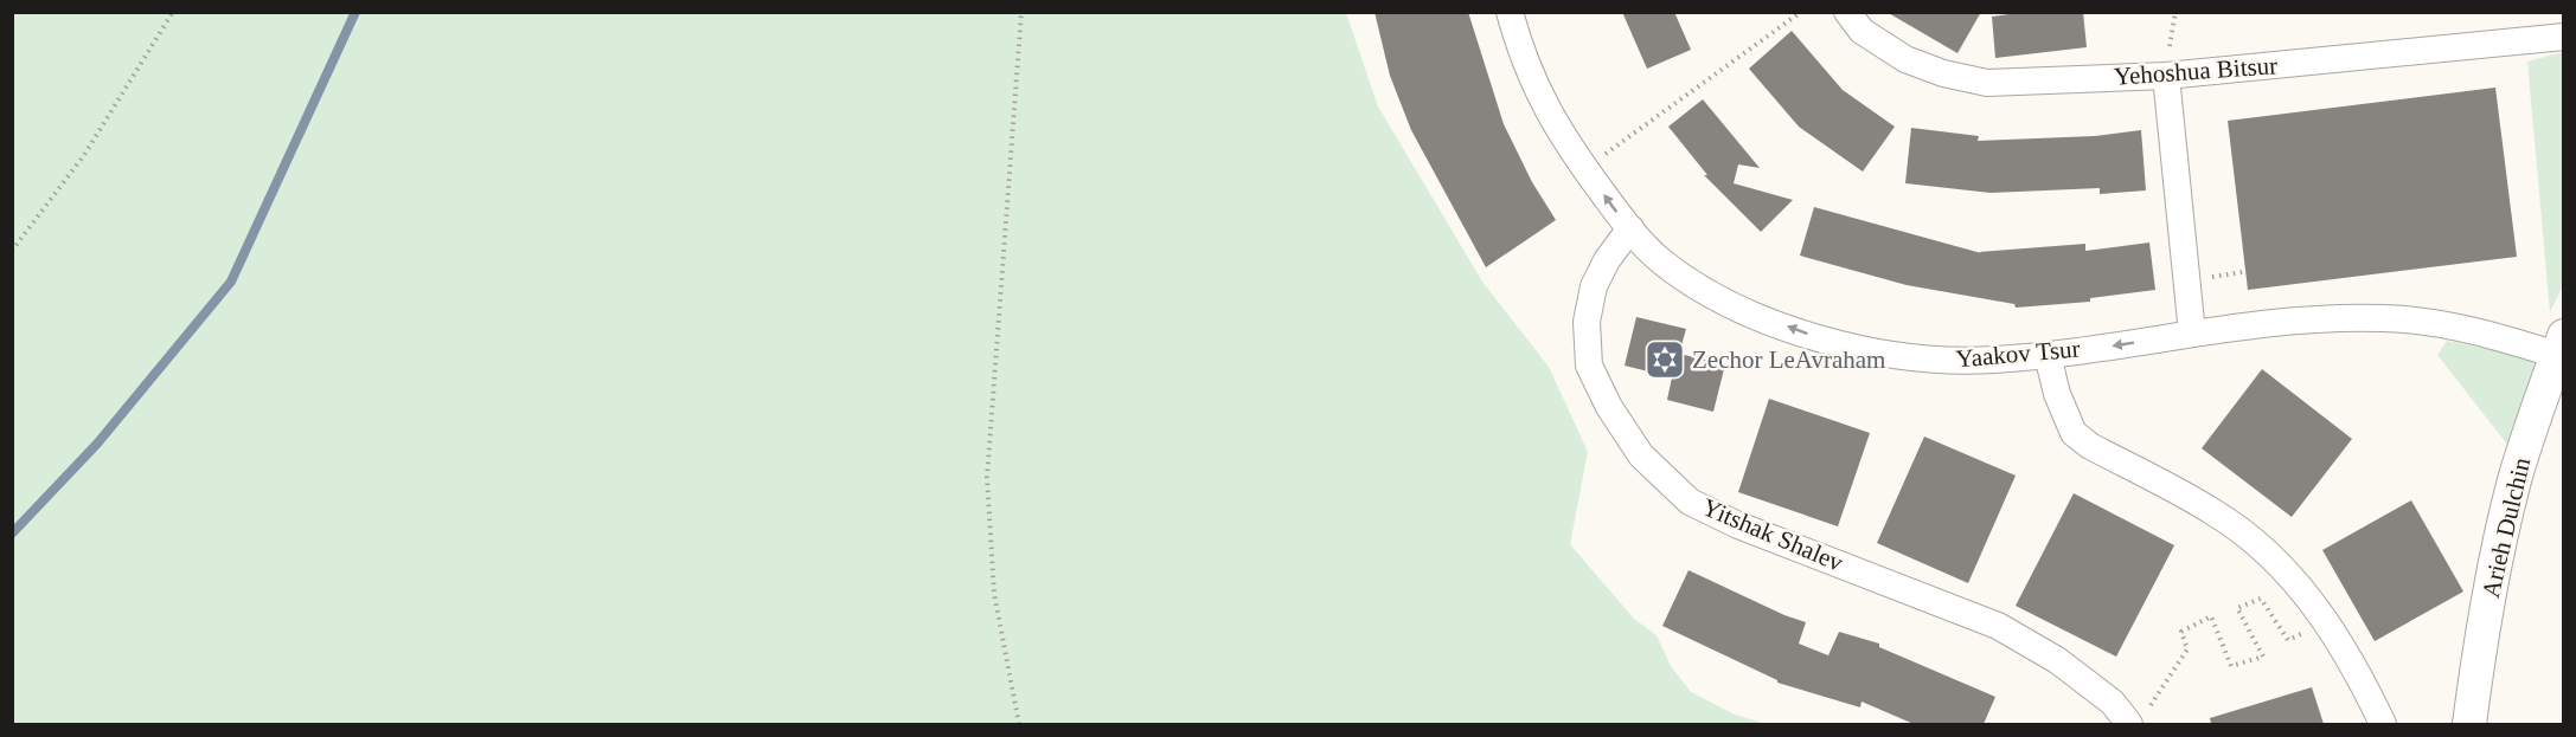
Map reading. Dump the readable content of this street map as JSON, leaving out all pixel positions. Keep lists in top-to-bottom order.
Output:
{
  "streets": {
    "street": [
      "Yehoshua Bitsur",
      "Yaakov Tsur",
      "Arieh Dulchin",
      "Yitshak Shalev"
    ]
  },
  "crossings": [
    ["Yaakov Tsur", "Arieh Dulchin"],
    ["Yaakov Tsur", "Yitshak Shalev"]
  ],
  "one_way": ["Yaakov Tsur"],
  "places": {
    "synagogue": ["Zechor LeAvraham"]
  }
}
